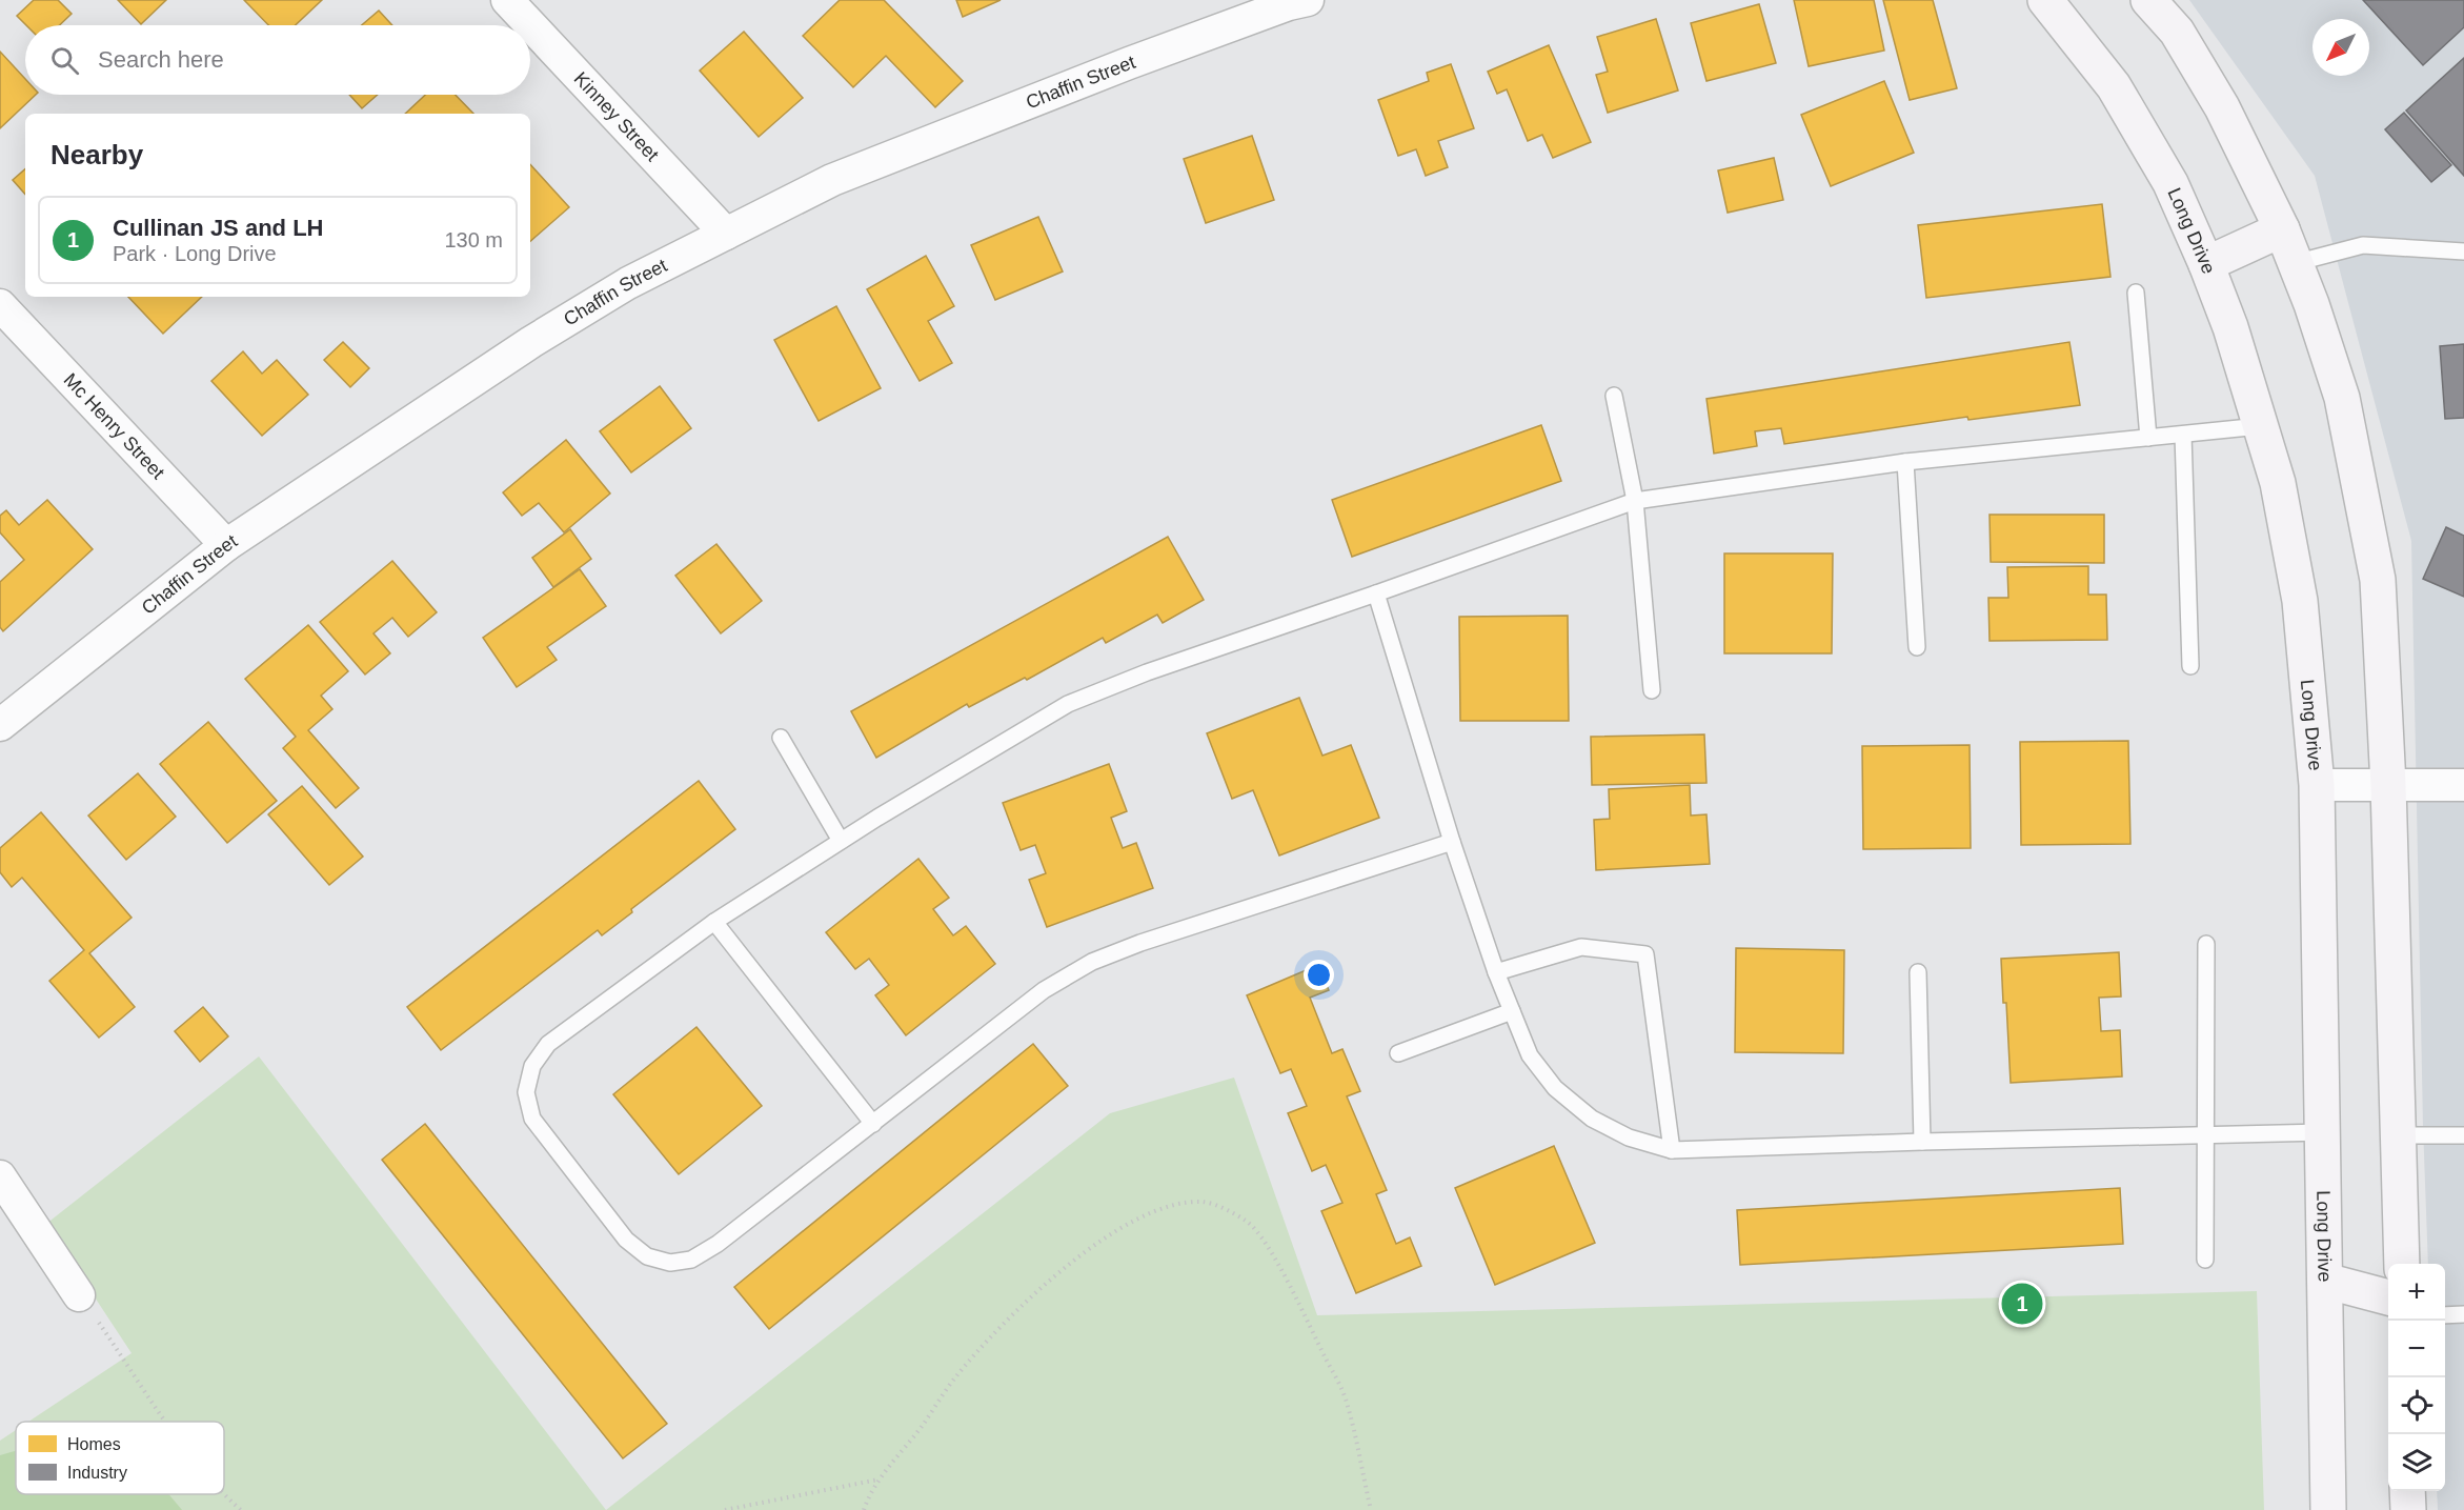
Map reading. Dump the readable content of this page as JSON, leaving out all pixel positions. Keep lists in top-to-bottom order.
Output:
{
  "streets": {
    "main road": ["Long Drive"],
    "street": ["Chaffin Street", "Kinney Street", "Mc Henry Street"]
  },
  "crossings": [
    ["Chaffin Street", "Kinney Street"],
    ["Chaffin Street", "Mc Henry Street"]
  ],
  "legend": ["Homes", "Industry"],
  "north": "bottom left",
  "page": {
    "search": "Search here",
    "heading": "Nearby",
    "list": [
      {
        "mark": "1",
        "name": "Cullinan JS and LH",
        "note": "Park · Long Drive",
        "value": "130 m"
      }
    ],
    "map_buttons": ["+", "−"],
    "pins": "1"
  }
}
